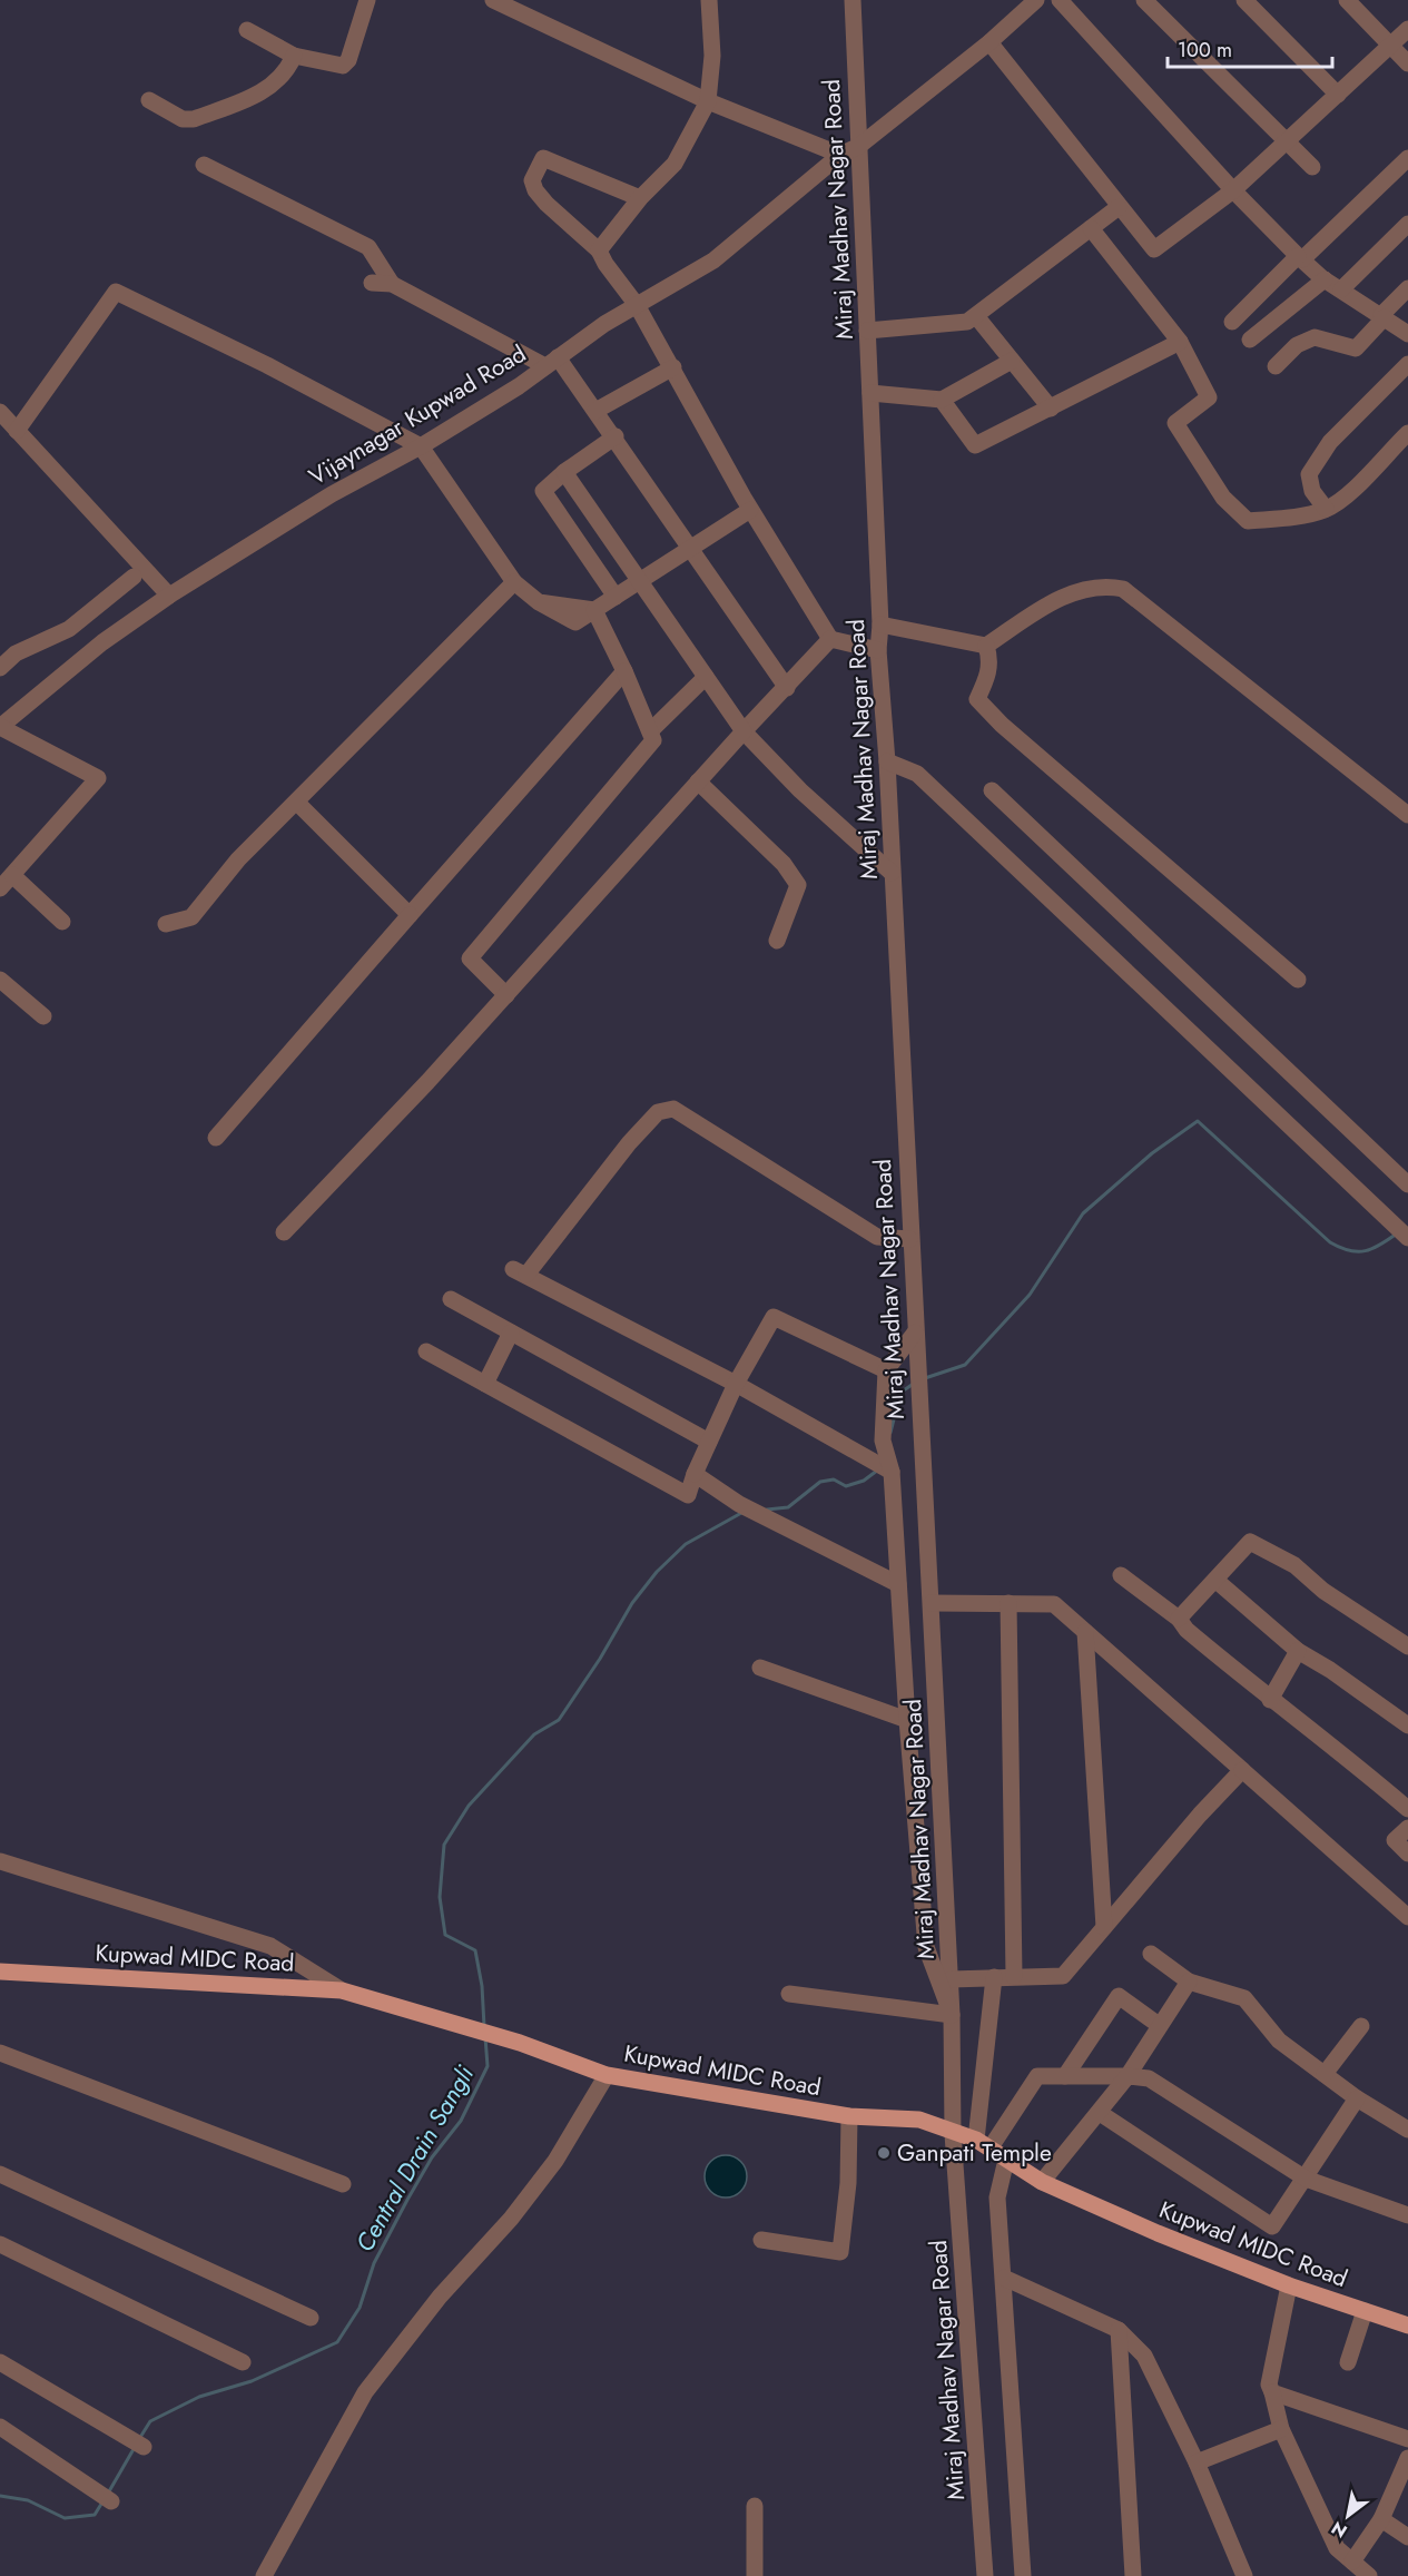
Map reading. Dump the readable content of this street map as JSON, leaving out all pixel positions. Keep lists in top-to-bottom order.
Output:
{
  "streets": {
    "main road": ["Kupwad MIDC Road"],
    "street": ["Miraj Madhav Nagar Road", "Vijaynagar Kupwad Road"]
  },
  "crossings": [
    ["Miraj Madhav Nagar Road", "Vijaynagar Kupwad Road"],
    ["Miraj Madhav Nagar Road", "Kupwad MIDC Road"]
  ],
  "water": ["Central Drain Sangli"],
  "places": ["Ganpati Temple"],
  "scale_bar": "100 m",
  "north": "bottom left"
}
